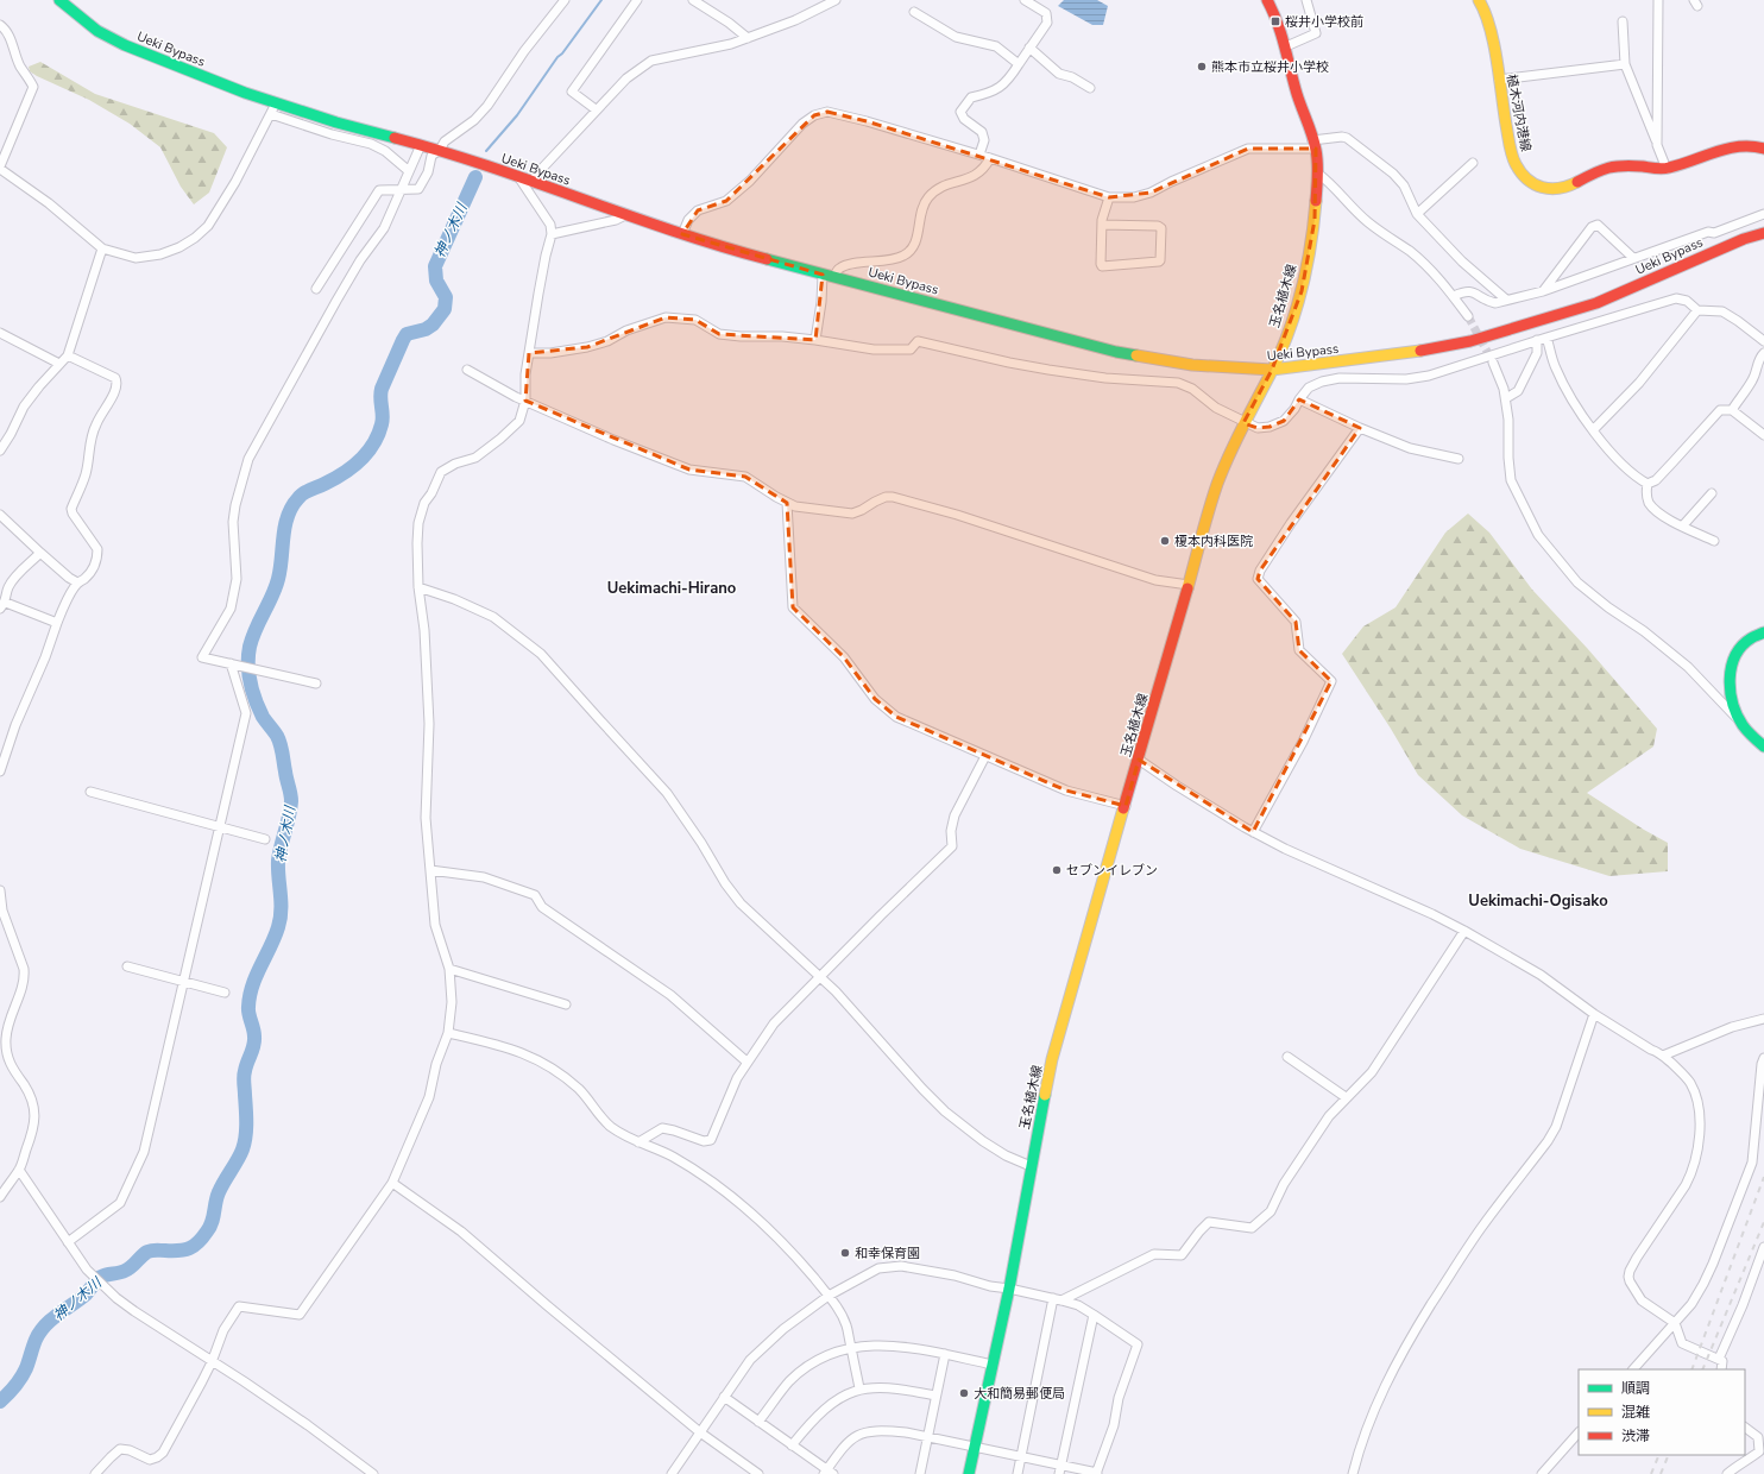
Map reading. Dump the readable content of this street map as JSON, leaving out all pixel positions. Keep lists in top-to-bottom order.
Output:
{
  "streets": {
    "main road": ["Ueki Bypass", "植木河内港線", "玉名植木線"]
  },
  "crossings": [
    ["Ueki Bypass", "玉名植木線"]
  ],
  "districts": ["Uekimachi-Hirano", "Uekimachi-Ogisako"],
  "water": ["神ノ木川"],
  "places": {
    "transit": ["桜井小学校前"],
    "other": [
      "熊本市立桜井小学校",
      "榎本内科医院",
      "セブンイレブン",
      "和幸保育園",
      "大和簡易郵便局"
    ]
  },
  "legend": ["順調", "混雑", "渋滞"]
}
